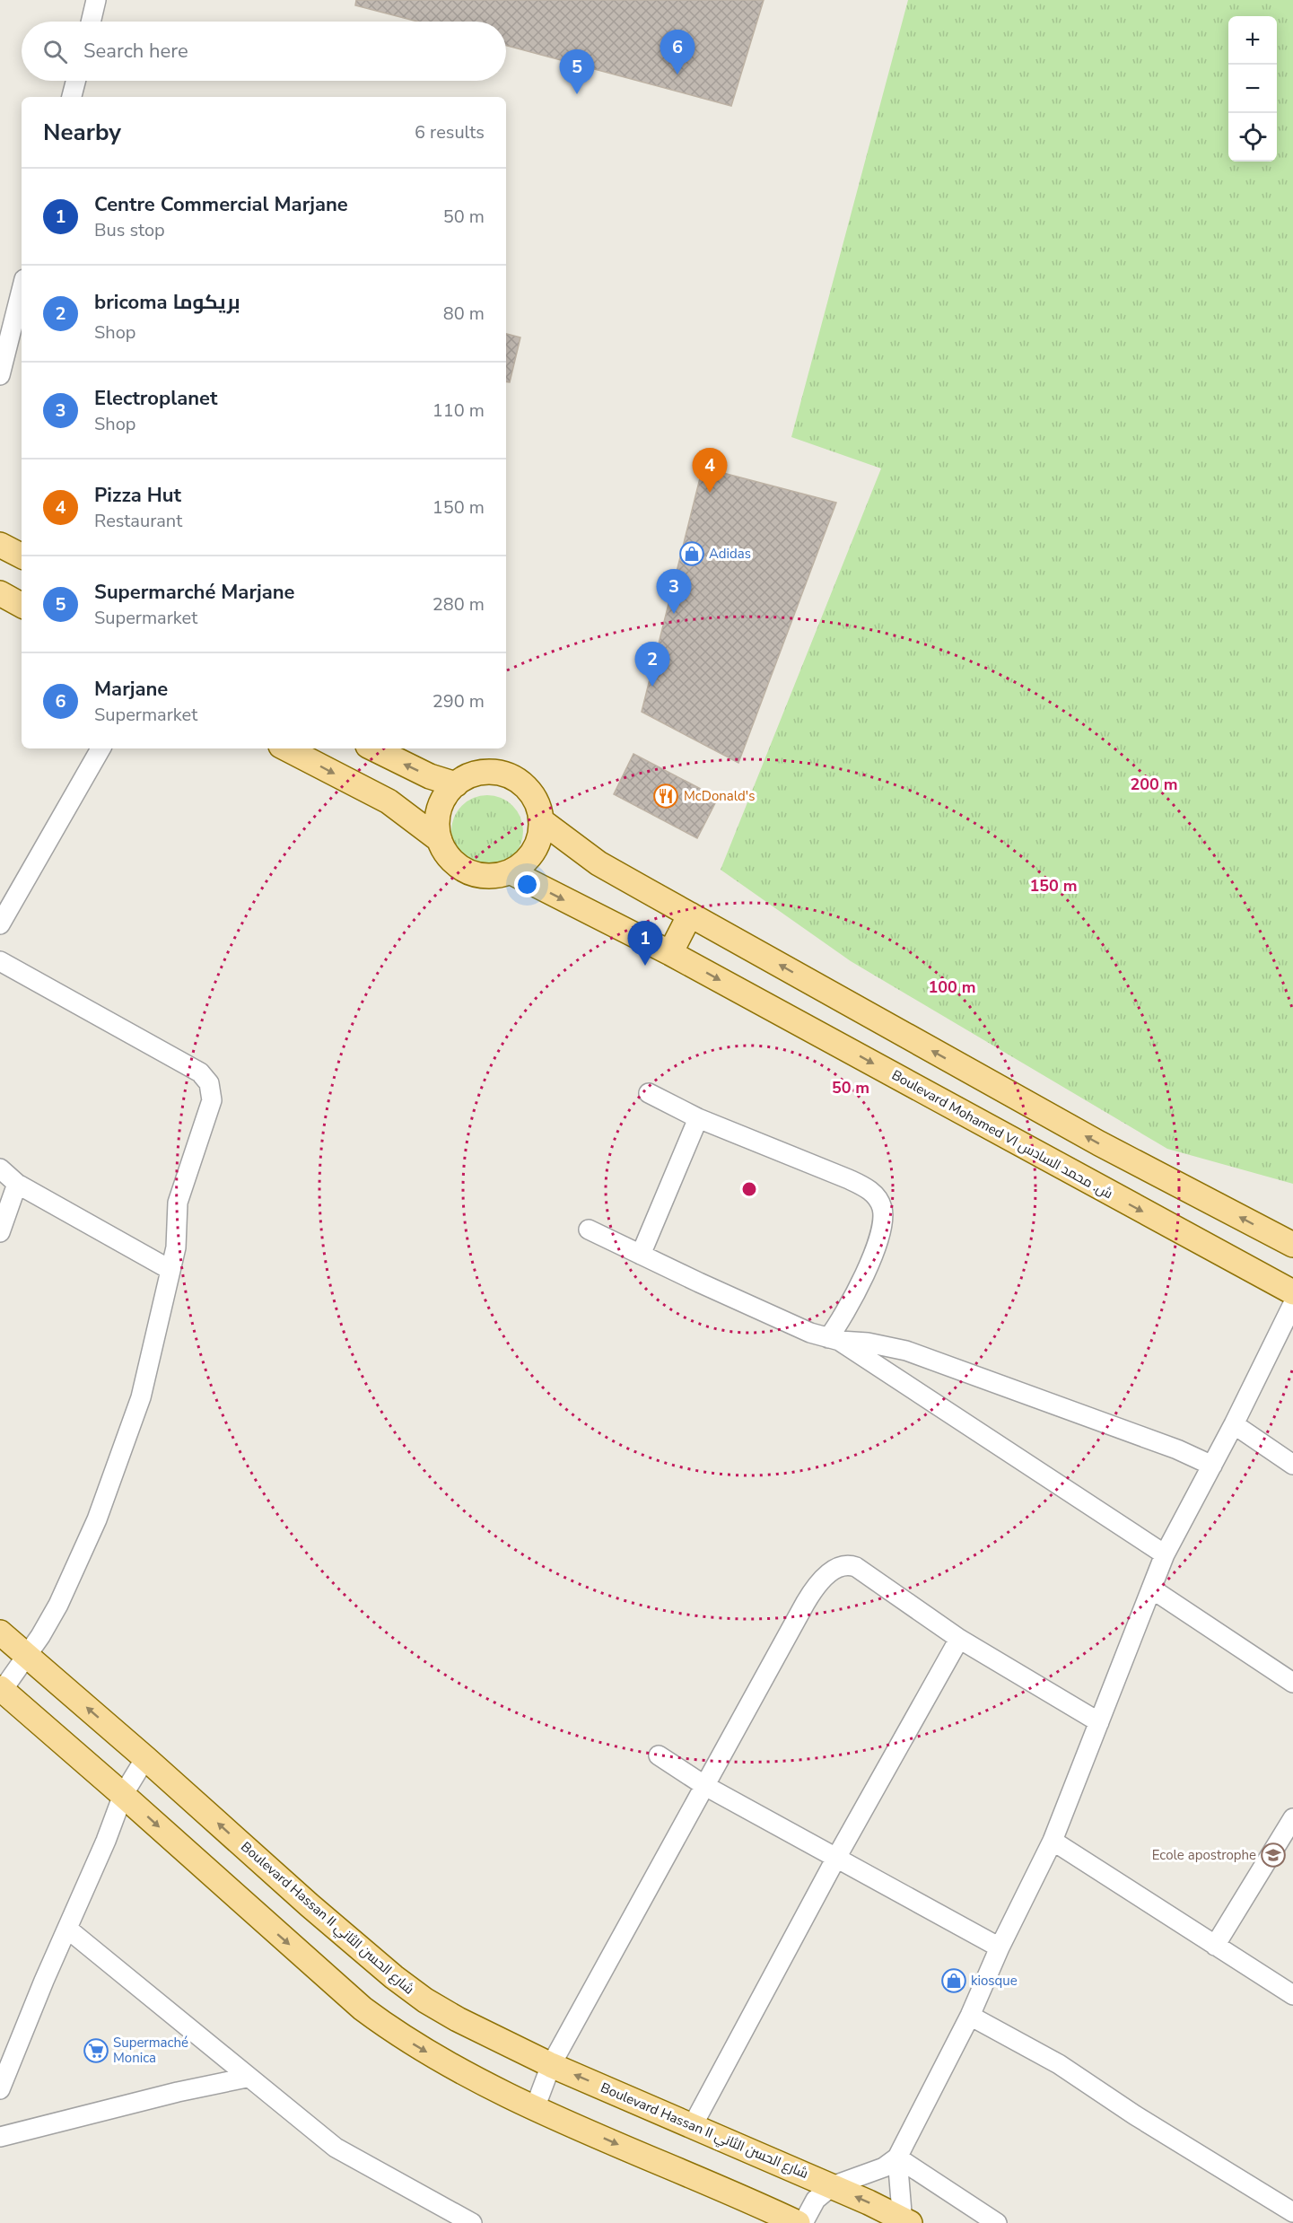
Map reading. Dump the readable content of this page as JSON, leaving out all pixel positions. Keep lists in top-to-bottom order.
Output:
{
  "streets": {
    "main road": ["Boulevard Mohamed VI ش. محمد السادس", "Boulevard Hassan II شارع الحسن الثاني"]
  },
  "places": {
    "shop": ["Adidas", "kiosque"],
    "restaurant": ["McDonald's"],
    "school or university": ["Ecole apostrophe"],
    "supermarket": ["Supermaché Monica"]
  },
  "page": {
    "map_buttons": ["+", "−"],
    "search": "Search here",
    "pins": [
      "6",
      "5",
      "4",
      "3",
      "2",
      "1"
    ],
    "heading": ["Nearby", "6 results"],
    "list": [
      {
        "mark": "1",
        "name": "Centre Commercial Marjane",
        "note": "Bus stop",
        "value": "50 m"
      },
      {
        "mark": "2",
        "name": "bricoma بريكوما",
        "note": "Shop",
        "value": "80 m"
      },
      {
        "mark": "3",
        "name": "Electroplanet",
        "note": "Shop",
        "value": "110 m"
      },
      {
        "mark": "4",
        "name": "Pizza Hut",
        "note": "Restaurant",
        "value": "150 m"
      },
      {
        "mark": "5",
        "name": "Supermarché Marjane",
        "note": "Supermarket",
        "value": "280 m"
      },
      {
        "mark": "6",
        "name": "Marjane",
        "note": "Supermarket",
        "value": "290 m"
      }
    ]
  },
  "rings": [
    "200 m",
    "150 m",
    "100 m",
    "50 m"
  ]
}
